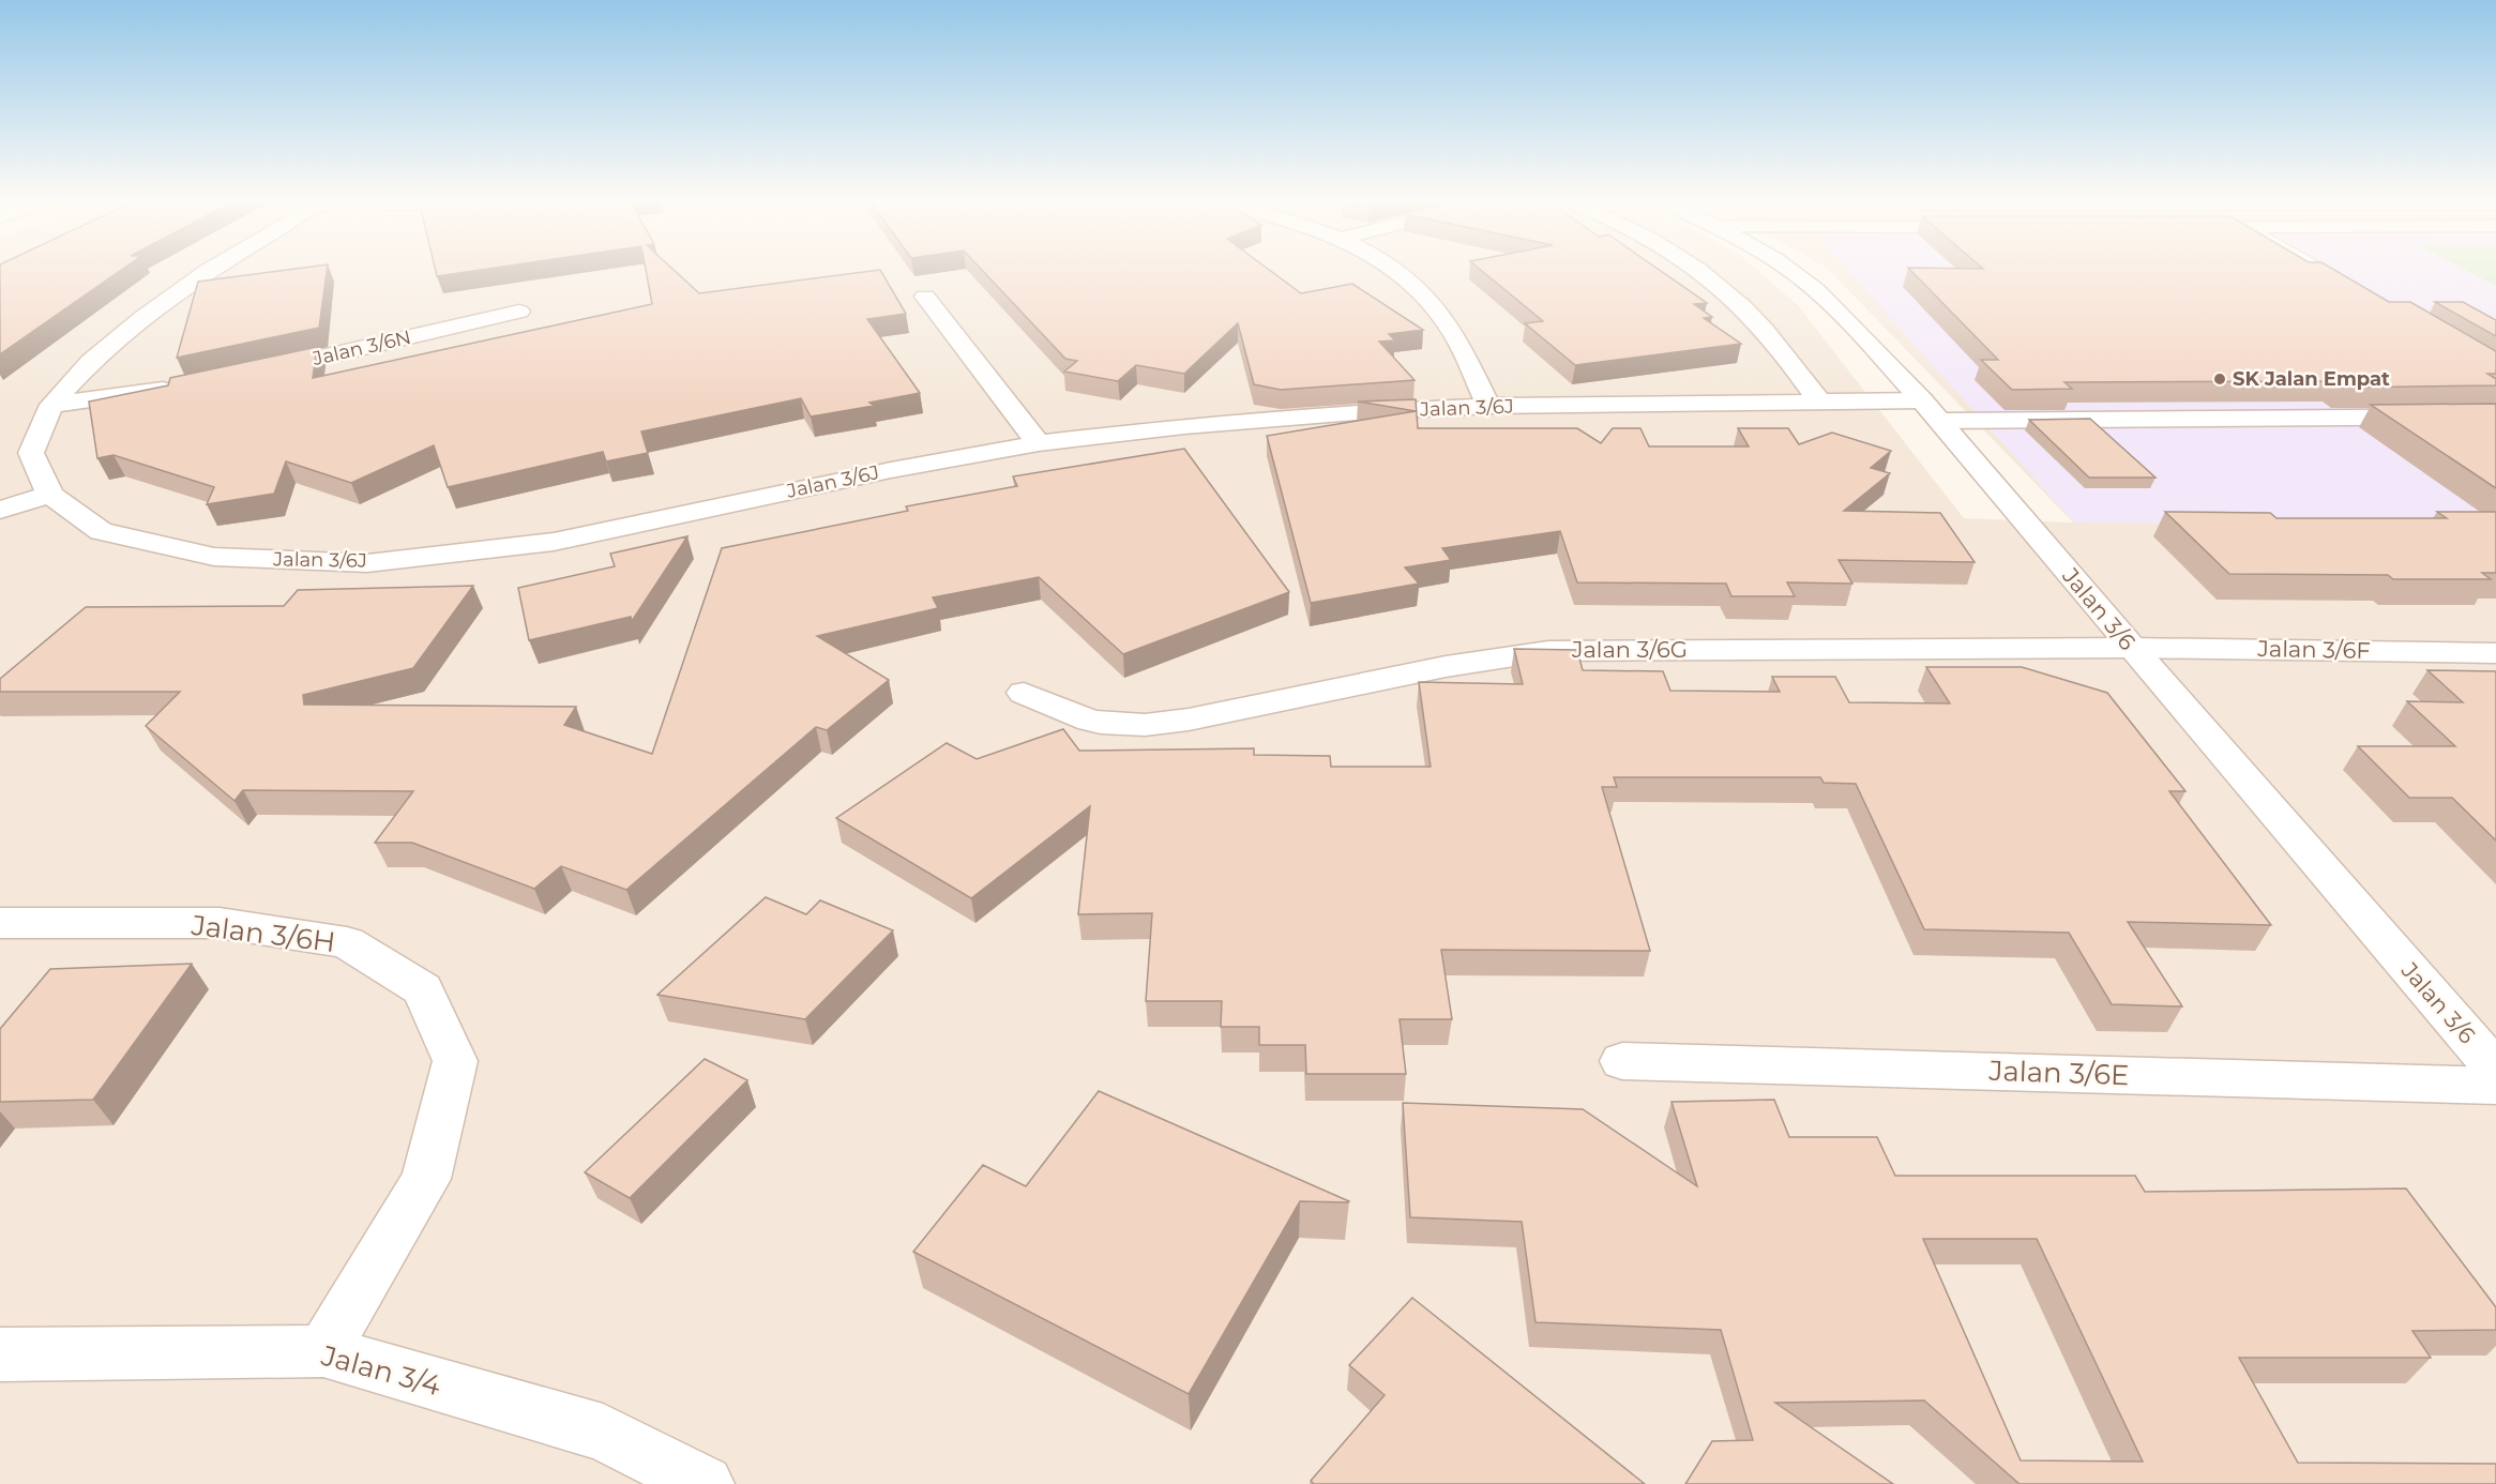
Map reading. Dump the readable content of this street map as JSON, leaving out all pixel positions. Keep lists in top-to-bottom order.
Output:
{
  "streets": {
    "street": [
      "Jalan 3/6N",
      "Jalan 3/6J",
      "Jalan 3/6",
      "Jalan 3/6G",
      "Jalan 3/6F",
      "Jalan 3/6H",
      "Jalan 3/6E",
      "Jalan 3/4"
    ]
  },
  "crossings": [
    ["Jalan 3/6J", "Jalan 3/6"],
    ["Jalan 3/6", "Jalan 3/6G"],
    ["Jalan 3/6", "Jalan 3/6F"],
    ["Jalan 3/6G", "Jalan 3/6F"],
    ["Jalan 3/6H", "Jalan 3/4"]
  ],
  "places": ["SK Jalan Empat"]
}
